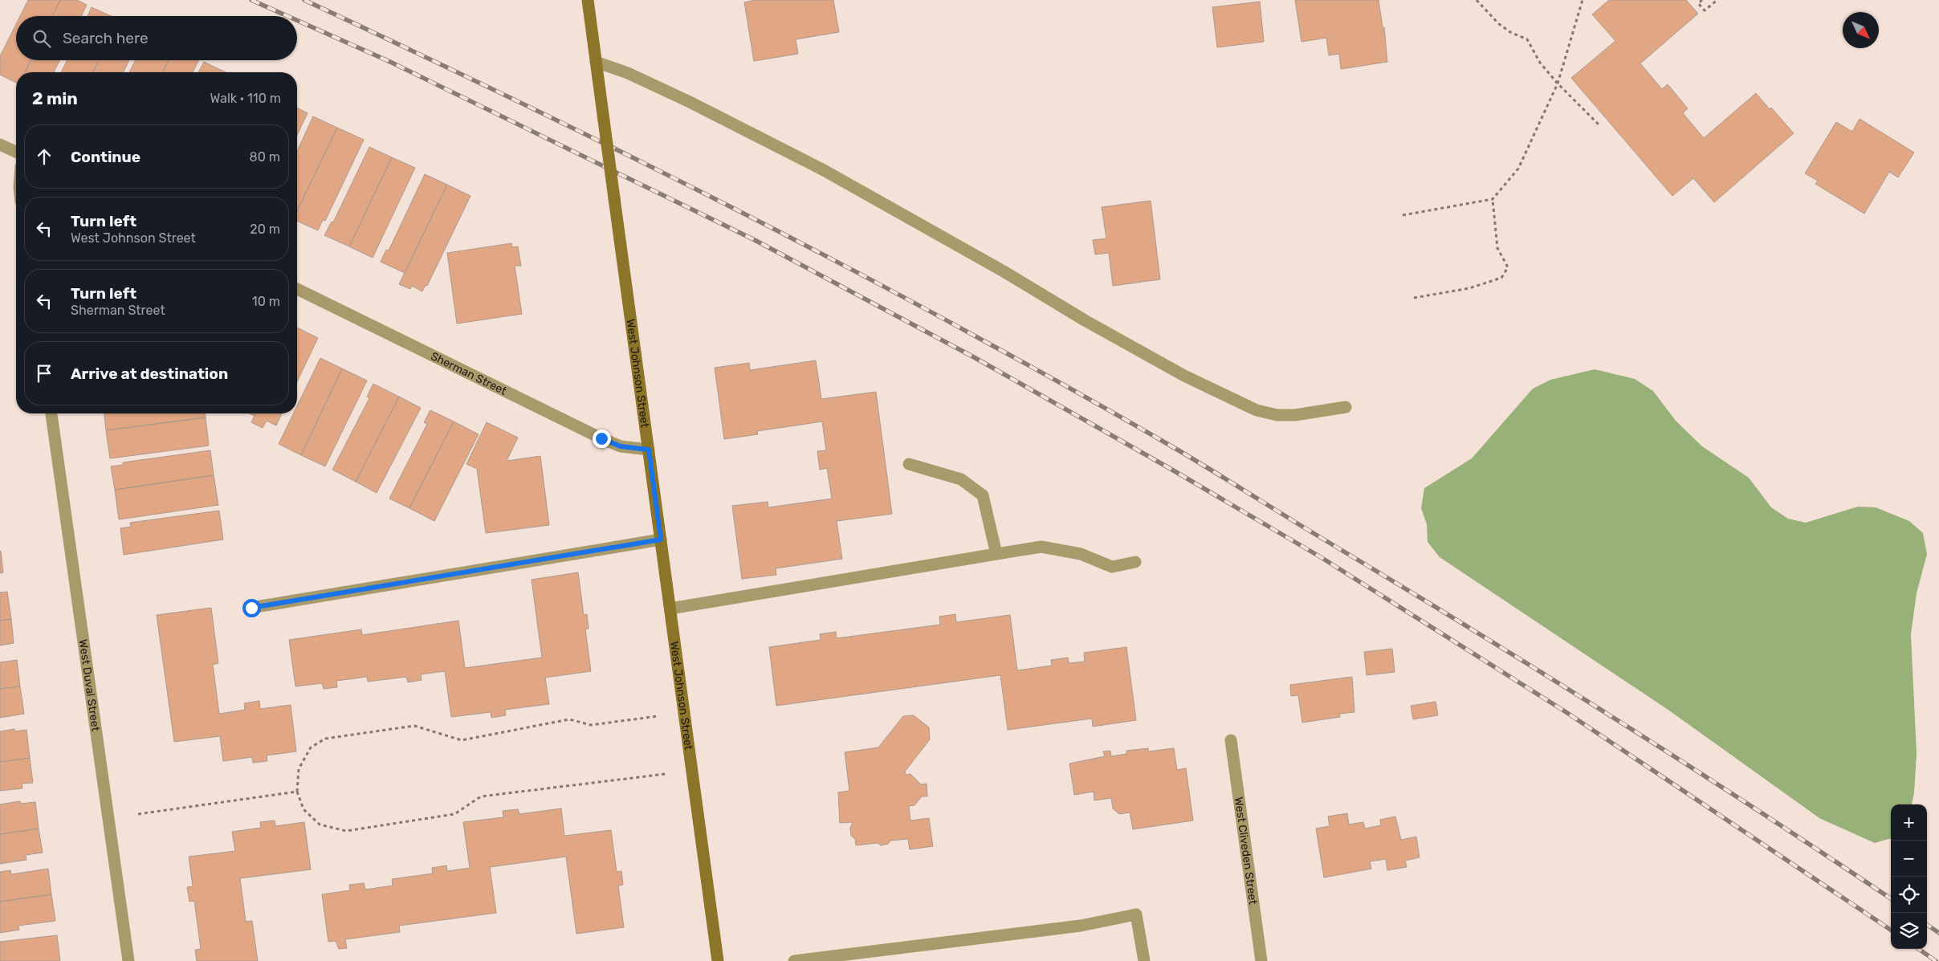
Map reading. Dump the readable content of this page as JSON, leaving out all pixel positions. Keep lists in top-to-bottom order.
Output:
{
  "streets": {
    "street": [
      "Sherman Street",
      "West Johnson Street",
      "West Duval Street",
      "West Cliveden Street"
    ]
  },
  "crossings": [
    ["Sherman Street", "West Johnson Street"]
  ],
  "north": "bottom right",
  "page": {
    "search": "Search here",
    "heading": ["2 min", "Walk · 110 m"],
    "list": [
      ["Continue", "80 m"],
      ["Turn left", "West Johnson Street", "20 m"],
      ["Turn left", "Sherman Street", "10 m"],
      "Arrive at destination"
    ],
    "map_buttons": ["+", "−"]
  }
}
